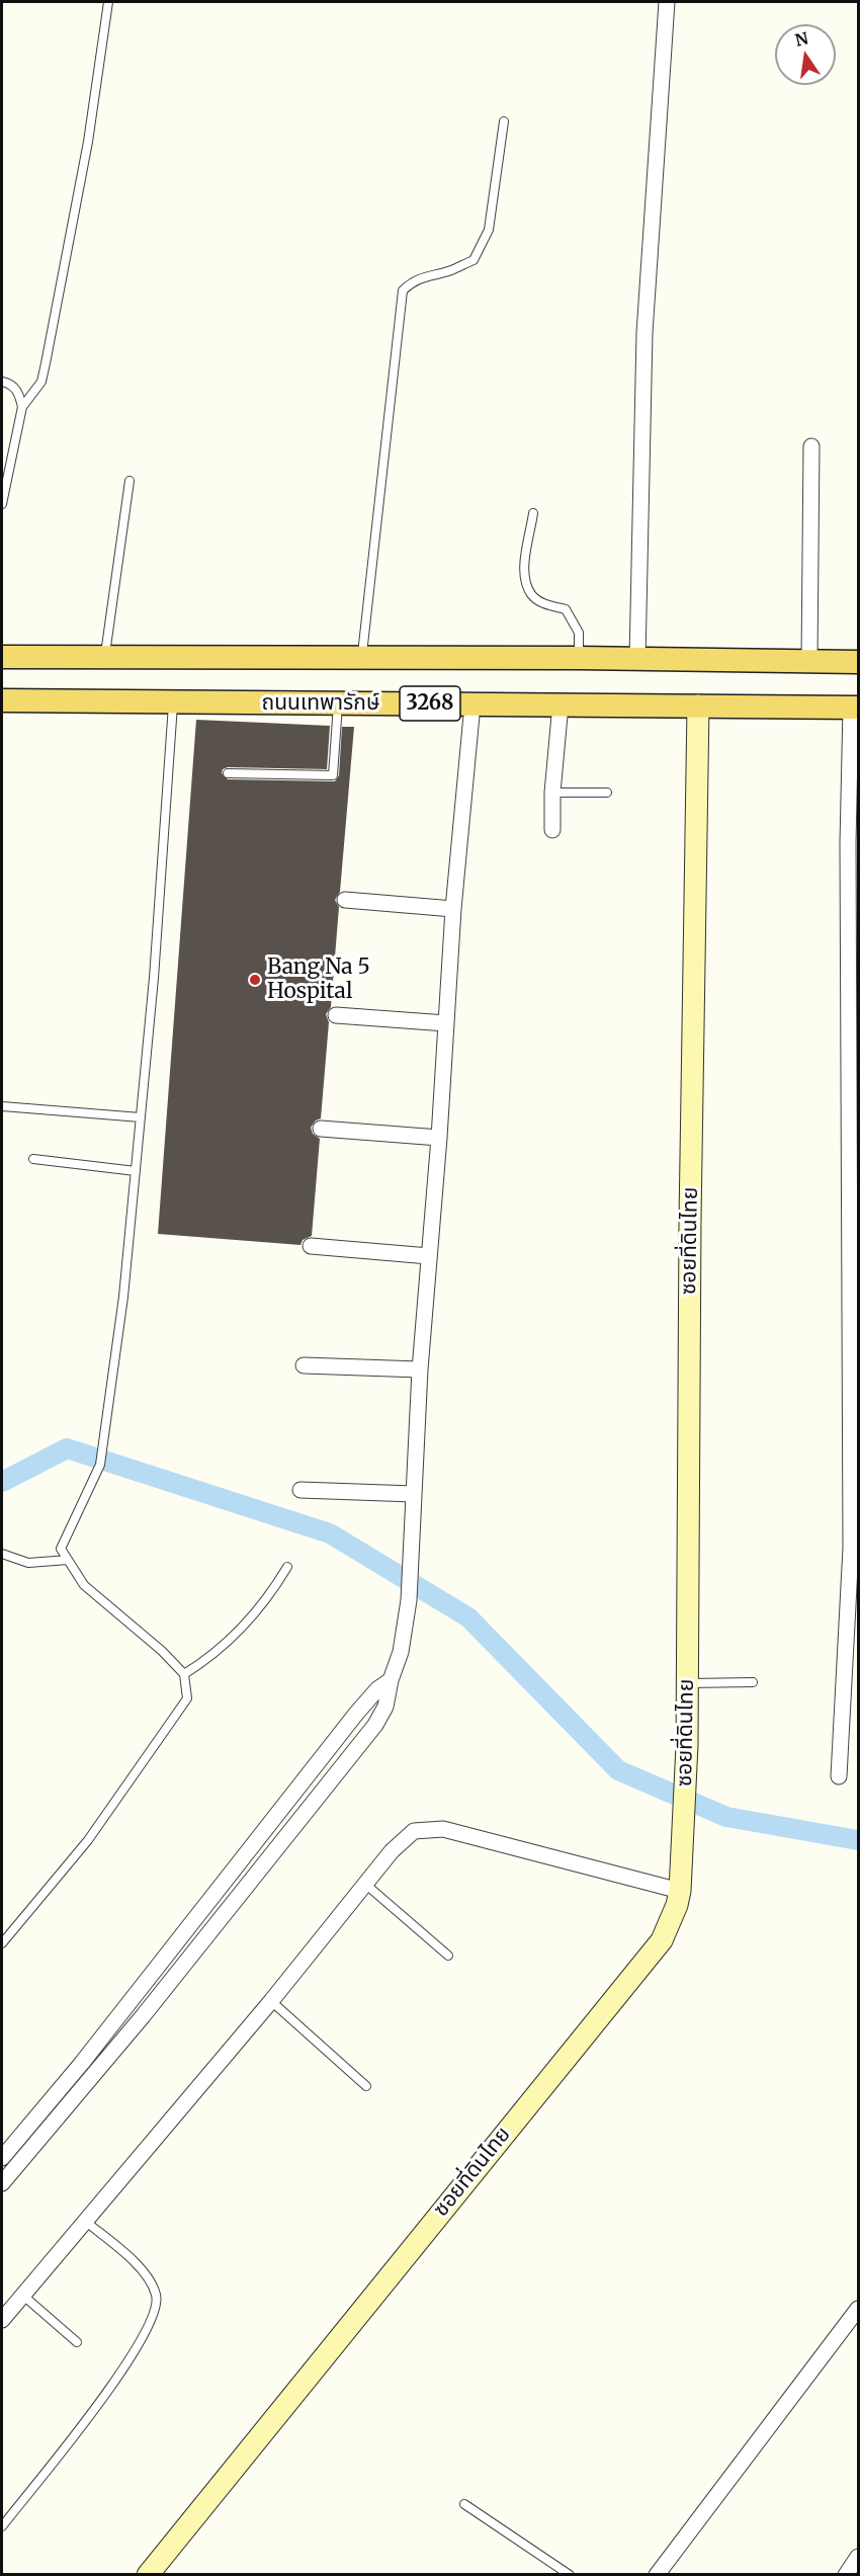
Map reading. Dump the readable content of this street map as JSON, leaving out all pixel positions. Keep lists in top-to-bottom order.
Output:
{
  "streets": {
    "main road": ["ถนนเทพารักษ์", "3268"],
    "street": ["ซอยที่ดินไทย"]
  },
  "crossings": [
    ["ถนนเทพารักษ์", "ซอยที่ดินไทย"]
  ],
  "places": ["Bang Na 5 Hospital"],
  "north": "top"
}
